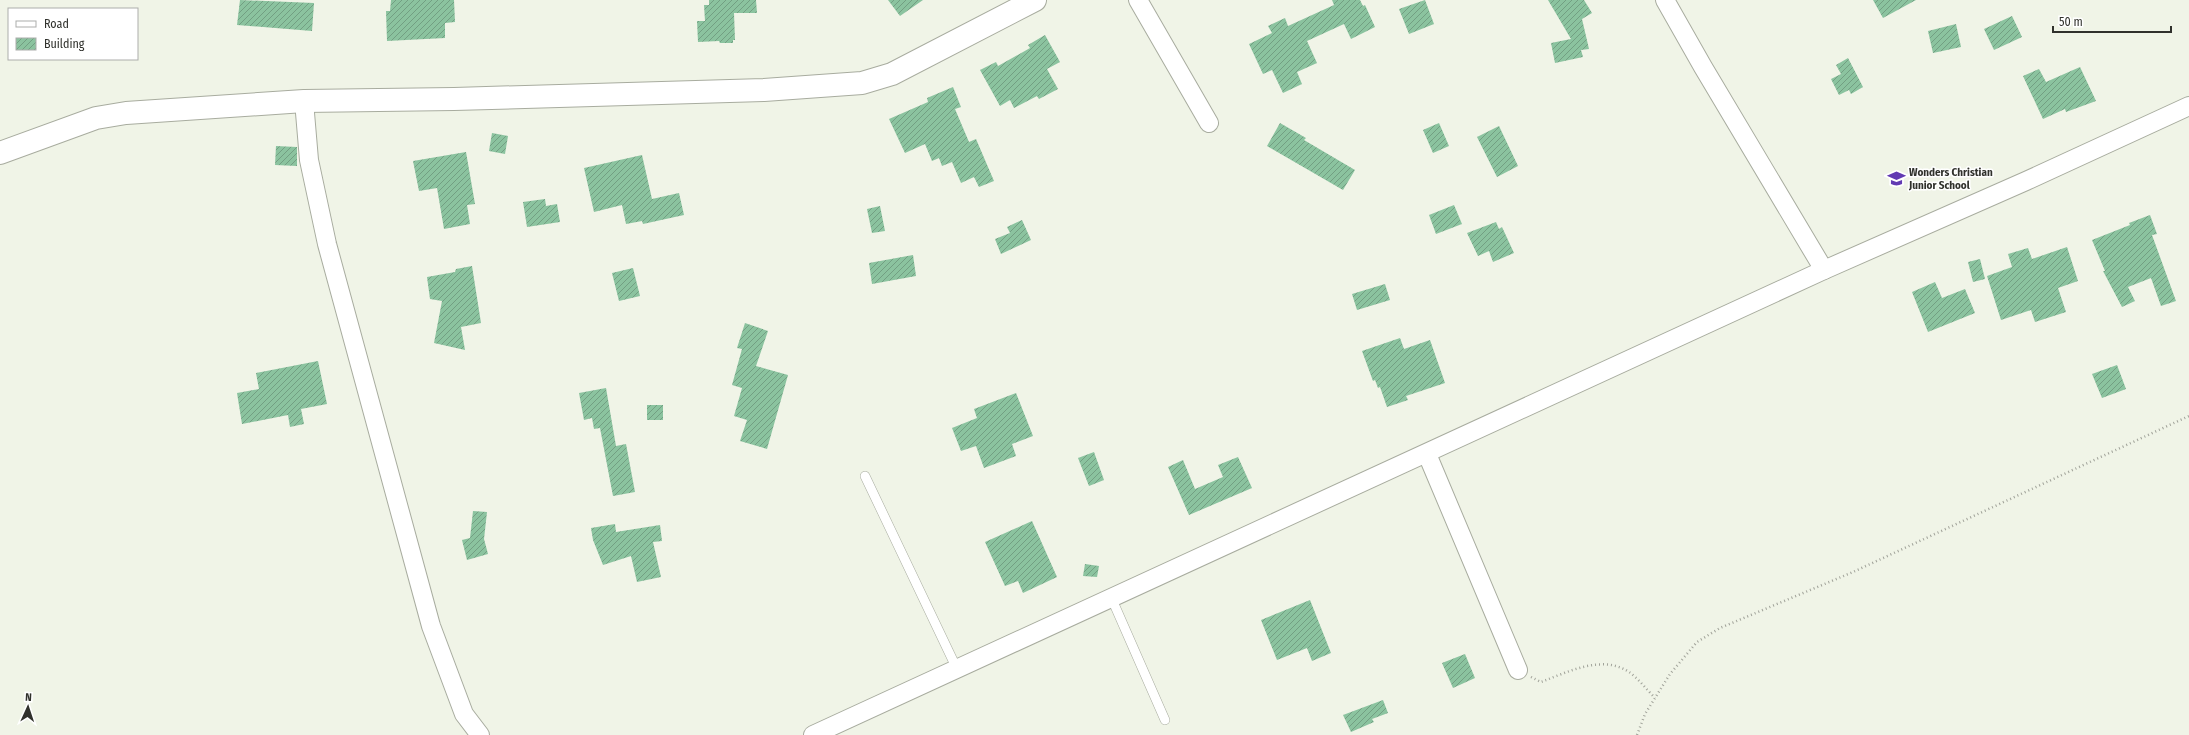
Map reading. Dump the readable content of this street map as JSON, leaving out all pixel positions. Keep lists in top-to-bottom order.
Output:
{
  "places": {
    "school or university": ["Wonders Christian Junior School"]
  },
  "legend": ["Road", "Building"],
  "scale_bar": "50 m",
  "north": "top"
}
